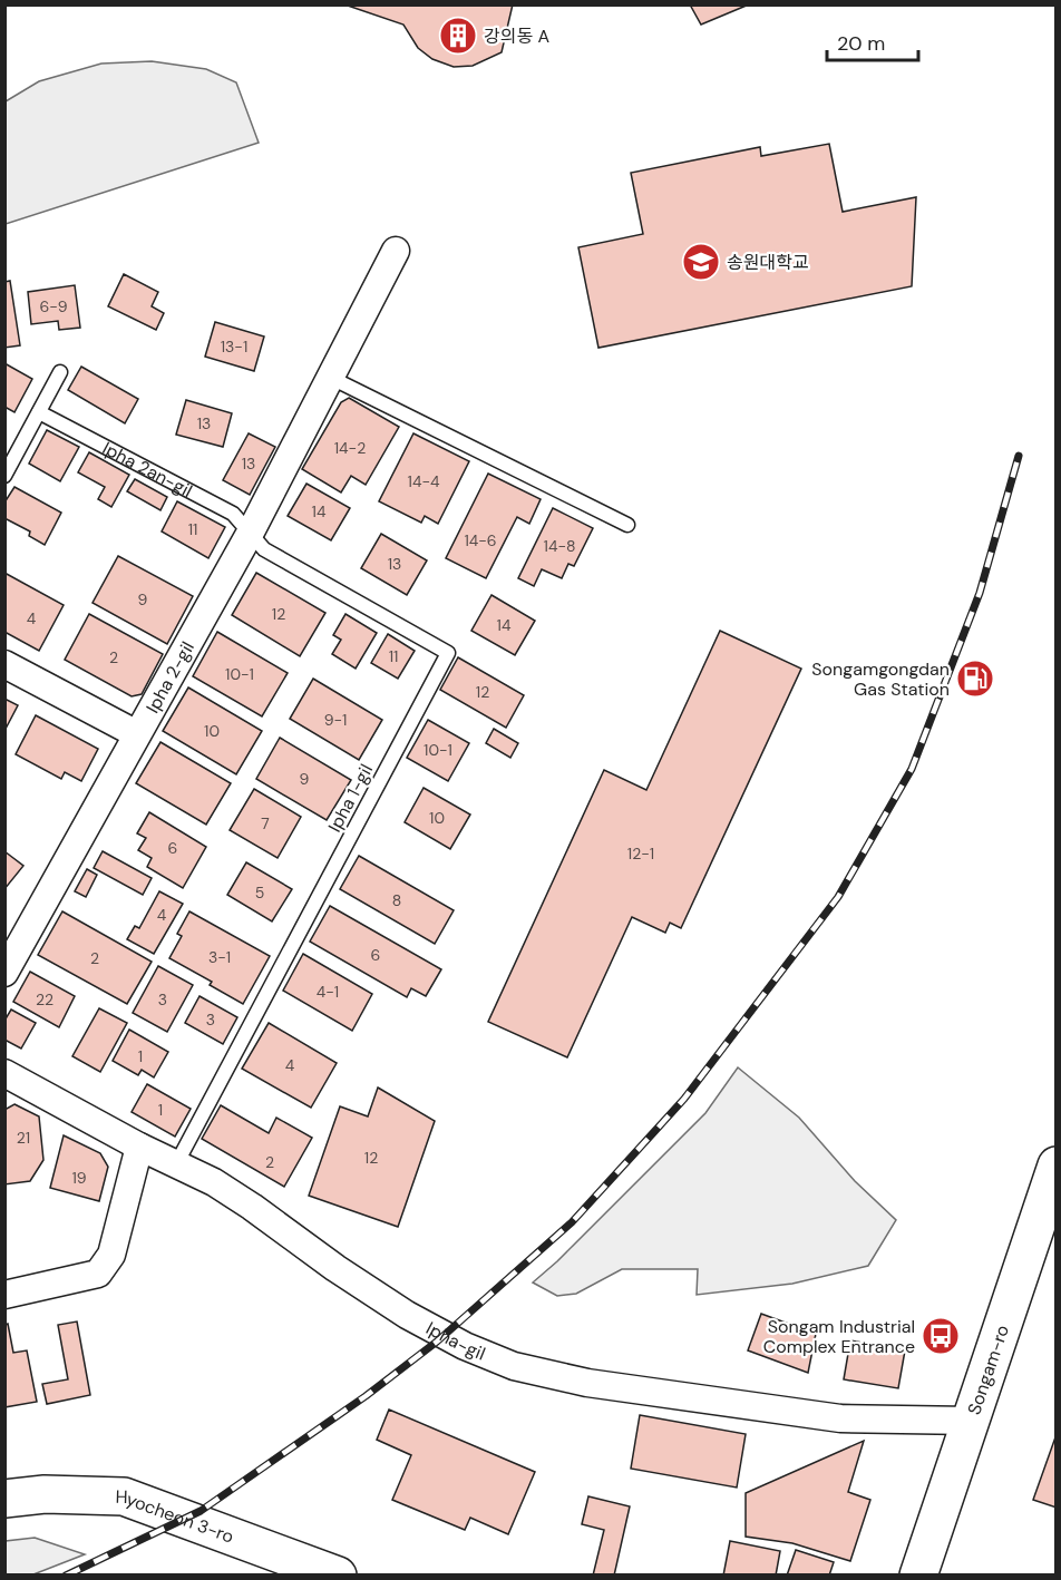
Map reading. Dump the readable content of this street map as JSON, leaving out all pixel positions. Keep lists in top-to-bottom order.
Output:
{
  "streets": {
    "main road": ["Songam-ro", "Hyocheon 3-ro"],
    "street": ["Ipha 2-gil", "Ipha-gil"],
    "lane": ["Ipha 2an-gil", "Ipha 1-gil"]
  },
  "crossings": [
    ["Ipha 2an-gil", "Ipha 2-gil"],
    ["Ipha 2an-gil", "Ipha 1-gil"],
    ["Ipha 2-gil", "Ipha 1-gil"],
    ["Ipha 1-gil", "Ipha-gil"],
    ["Ipha-gil", "Songam-ro"]
  ],
  "places": {
    "building": ["강의동 A"],
    "school or university": ["송원대학교"],
    "fuel station": ["Songamgongdan Gas Station"],
    "bus stop": ["Songam Industrial Complex Entrance"]
  },
  "house_numbers": [
    "6-9",
    "13-1",
    "13",
    "14-2",
    "13",
    "14-4",
    "14",
    "11",
    "14-6",
    "14-8",
    "13",
    "9",
    "12",
    "4",
    "14",
    "11",
    "2",
    "10-1",
    "12",
    "9-1",
    "10",
    "10-1",
    "9",
    "10",
    "7",
    "6",
    "12-1",
    "5",
    "8",
    "4",
    "6",
    "3-1",
    "2",
    "4-1",
    "22",
    "3",
    "3",
    "1",
    "4",
    "1",
    "21",
    "12",
    "2",
    "19"
  ],
  "scale_bar": "20 m"
}
